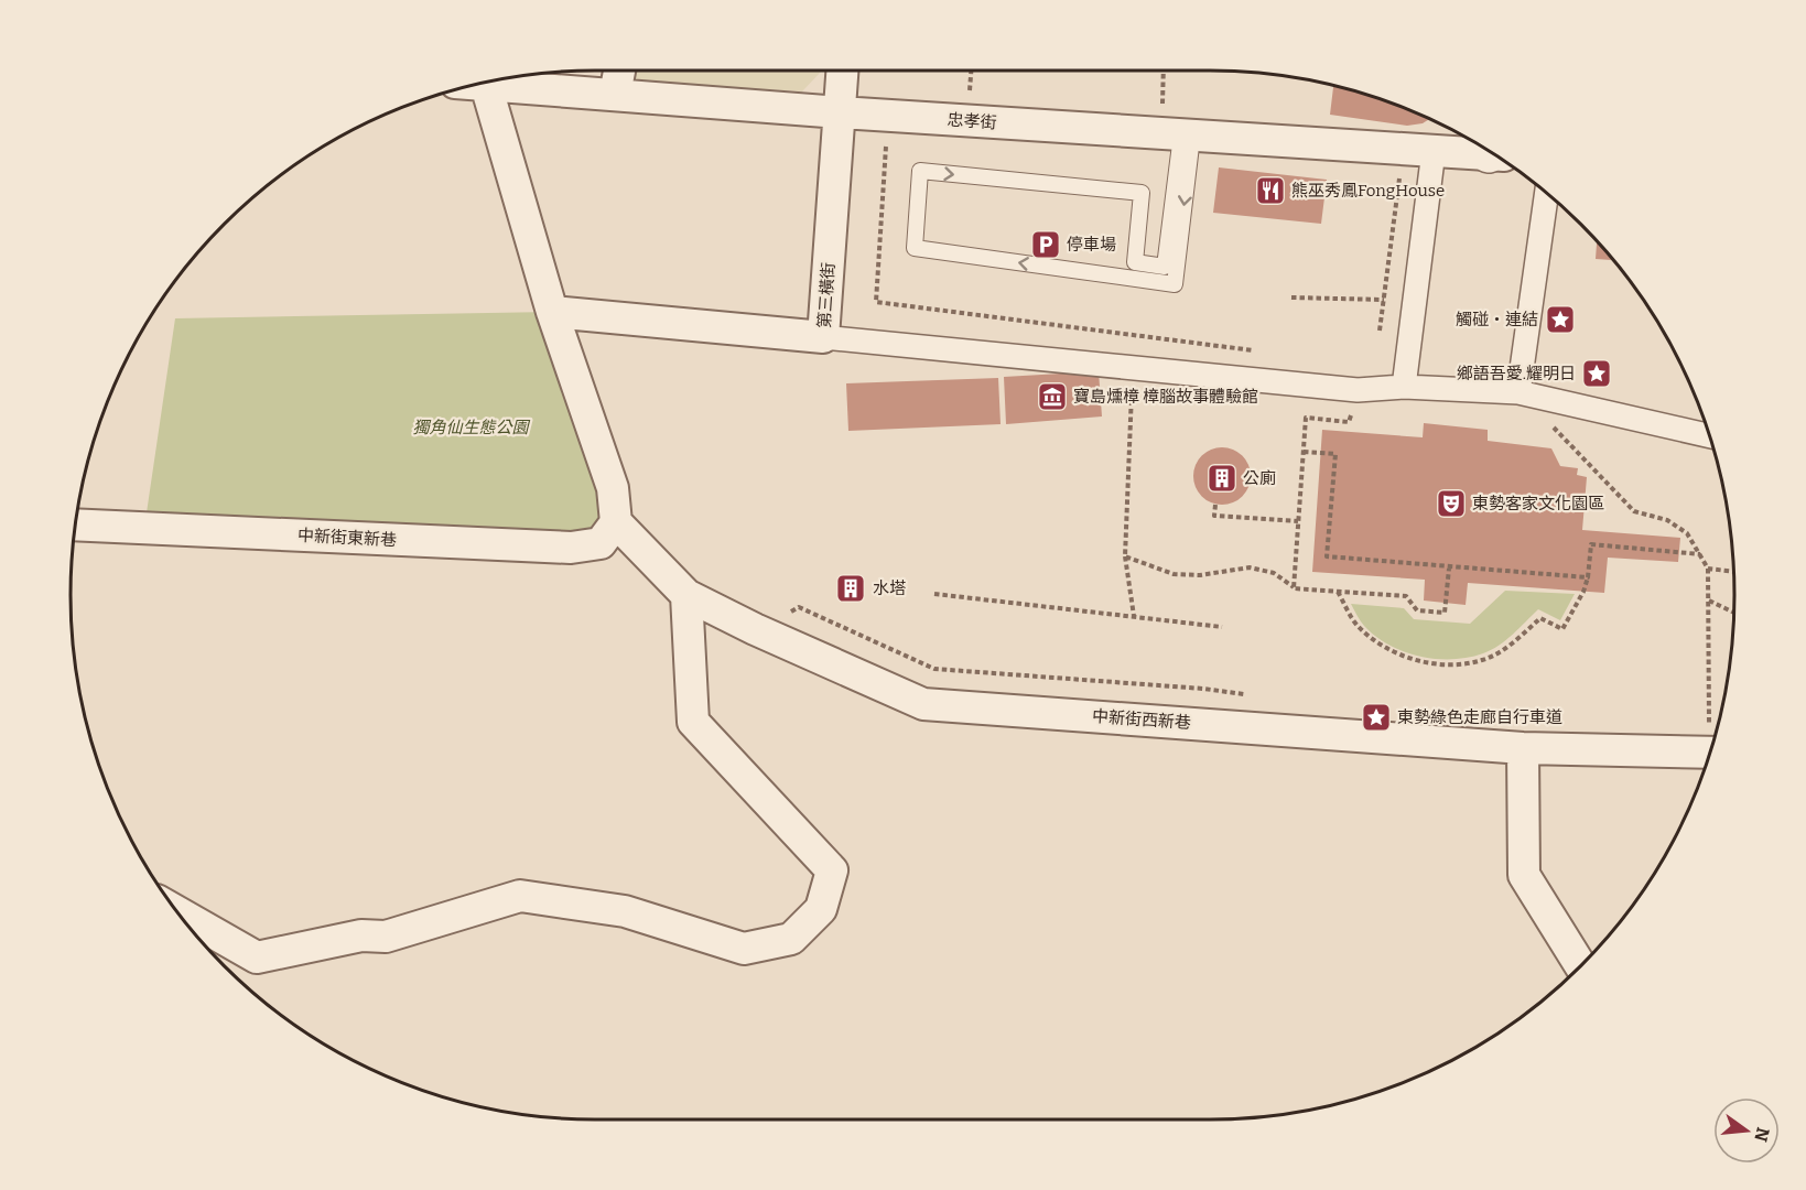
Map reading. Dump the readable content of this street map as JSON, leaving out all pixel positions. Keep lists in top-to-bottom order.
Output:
{
  "streets": {
    "street": [
      "忠孝街",
      "第三橫街",
      "中新街東新巷",
      "中新街西新巷"
    ]
  },
  "crossings": [
    ["忠孝街", "第三橫街"],
    ["中新街東新巷", "中新街西新巷"]
  ],
  "parks": ["獨角仙生態公園"],
  "places": {
    "restaurant": ["熊巫秀鳳FongHouse"],
    "parking": ["停車場"],
    "place": ["觸碰‧連結", "鄉語吾愛.耀明日", "東勢綠色走廊自行車道"],
    "museum": ["寶島燻樟 樟腦故事體驗館"],
    "building": ["公廁", "水塔"],
    "theatre": ["東勢客家文化園區"]
  },
  "north": "right"
}
